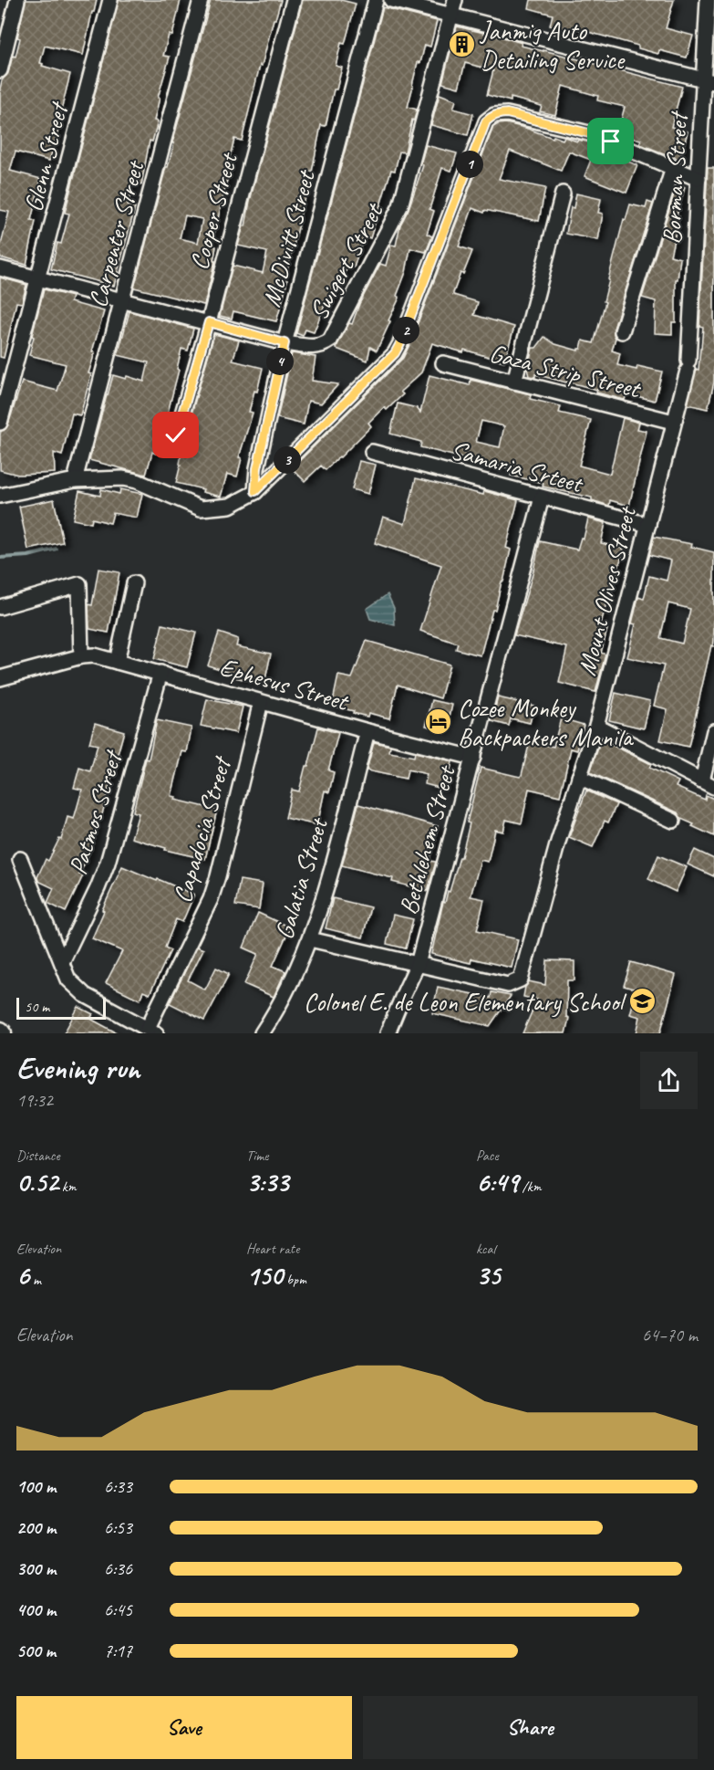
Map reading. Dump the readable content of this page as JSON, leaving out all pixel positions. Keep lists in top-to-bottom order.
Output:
{
  "streets": {
    "street": [
      "Glenn Street",
      "Borman Street",
      "Cooper Street",
      "Carpenter Street",
      "McDivitt Street",
      "Swigert Street",
      "Gaza Strip Street",
      "Samaria Srteet",
      "Mount Olives Street",
      "Ephesus Street",
      "Patmos Street",
      "Capadocia Street",
      "Bethlehem Street",
      "Galatia Street"
    ]
  },
  "crossings": [
    ["Glenn Street", "Swigert Street"],
    ["Borman Street", "Mount Olives Street"],
    ["Cooper Street", "Swigert Street"],
    ["Carpenter Street", "Swigert Street"],
    ["McDivitt Street", "Swigert Street"],
    ["Gaza Strip Street", "Mount Olives Street"],
    ["Samaria Srteet", "Mount Olives Street"],
    ["Samaria Srteet", "Bethlehem Street"],
    ["Mount Olives Street", "Bethlehem Street"],
    ["Ephesus Street", "Patmos Street"],
    ["Ephesus Street", "Capadocia Street"],
    ["Ephesus Street", "Bethlehem Street"],
    ["Ephesus Street", "Galatia Street"]
  ],
  "places": {
    "building": ["Janmig Auto Detailing Service"],
    "hotel": ["Cozee Monkey Backpackers Manila"],
    "school or university": ["Colonel E. de Leon Elementary School"]
  },
  "scale_bar": "50 m",
  "page": {
    "pins": [
      "1",
      "2",
      "4",
      "3"
    ],
    "scale": "50 m",
    "heading": ["Evening run", "19:32"],
    "stats": [
      ["Distance", "0.52 km"],
      ["Time", "3:33"],
      ["Pace", "6:49 /km"],
      ["Elevation", "6 m"],
      ["Heart rate", "150 bpm"],
      ["kcal", "35"]
    ],
    "chart": ["Elevation", "64–70 m"],
    "list": [
      {
        "name": "100 m",
        "note": "6:33"
      },
      {
        "name": "200 m",
        "note": "6:53"
      },
      {
        "name": "300 m",
        "note": "6:36"
      },
      {
        "name": "400 m",
        "note": "6:45"
      },
      {
        "name": "500 m",
        "note": "7:17"
      }
    ],
    "buttons": ["Save", "Share"]
  }
}
